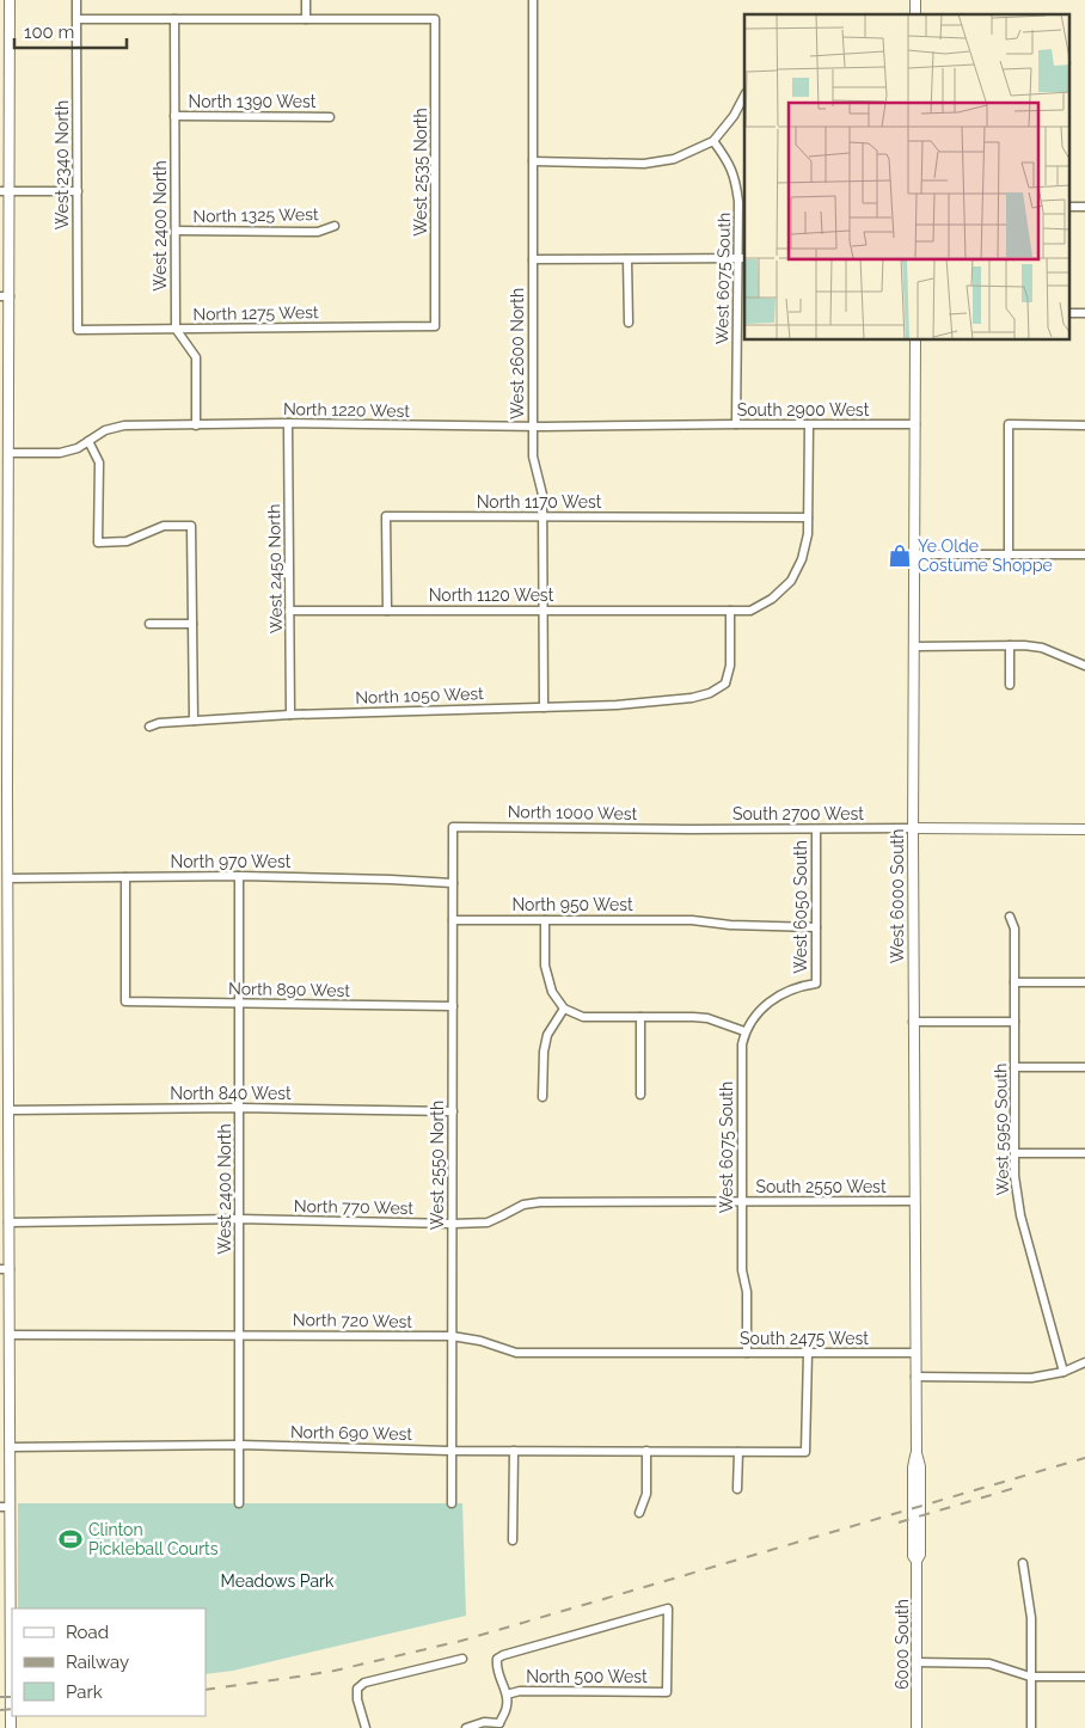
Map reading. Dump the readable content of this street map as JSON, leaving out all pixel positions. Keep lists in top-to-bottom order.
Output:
{
  "streets": {
    "street": [
      "North 1390 West",
      "West 2340 North",
      "West 2535 North",
      "North 1325 West",
      "West 2400 North",
      "West 6075 South",
      "North 1275 West",
      "West 2600 North",
      "North 1220 West",
      "South 2900 West",
      "North 1170 West",
      "West 2450 North",
      "North 1120 West",
      "North 1050 West",
      "North 1000 West",
      "South 2700 West",
      "North 970 West",
      "West 6000 South",
      "North 950 West",
      "West 6050 South",
      "North 890 West",
      "North 840 West",
      "West 5950 South",
      "West 2550 North",
      "South 2550 West",
      "North 770 West",
      "North 720 West",
      "South 2475 West",
      "North 690 West",
      "6000 South",
      "North 500 West"
    ]
  },
  "crossings": [
    ["North 1390 West", "West 2400 North"],
    ["West 2340 North", "North 1275 West"],
    ["West 2535 North", "North 1275 West"],
    ["North 1325 West", "West 2400 North"],
    ["West 2400 North", "North 1275 West"],
    ["West 2400 North", "North 970 West"],
    ["West 2400 North", "North 890 West"],
    ["West 2400 North", "North 840 West"],
    ["West 2400 North", "North 770 West"],
    ["West 2400 North", "North 720 West"],
    ["West 2400 North", "North 690 West"],
    ["West 6075 South", "South 2900 West"],
    ["West 6075 South", "West 6050 South"],
    ["West 6075 South", "South 2550 West"],
    ["West 6075 South", "South 2475 West"],
    ["West 2600 North", "North 1220 West"],
    ["West 2600 North", "North 1170 West"],
    ["West 2600 North", "North 1120 West"],
    ["West 2600 North", "North 1050 West"],
    ["North 1220 West", "South 2900 West"],
    ["North 1220 West", "West 2450 North"],
    ["South 2900 West", "West 6000 South"],
    ["North 1170 West", "North 1120 West"],
    ["West 2450 North", "North 1120 West"],
    ["West 2450 North", "North 1050 West"],
    ["North 1120 West", "North 1050 West"],
    ["North 1000 West", "South 2700 West"],
    ["North 1000 West", "West 2550 North"],
    ["South 2700 West", "West 6000 South"],
    ["South 2700 West", "West 6050 South"],
    ["North 970 West", "North 890 West"],
    ["North 970 West", "West 2550 North"],
    ["West 6000 South", "South 2550 West"],
    ["West 6000 South", "South 2475 West"],
    ["West 6000 South", "6000 South"],
    ["North 950 West", "West 6050 South"],
    ["North 950 West", "West 2550 North"],
    ["North 890 West", "West 2550 North"],
    ["North 840 West", "West 2550 North"],
    ["West 2550 North", "North 770 West"],
    ["West 2550 North", "North 720 West"],
    ["West 2550 North", "North 690 West"],
    ["South 2550 West", "North 770 West"],
    ["North 720 West", "South 2475 West"],
    ["South 2475 West", "North 690 West"]
  ],
  "parks": ["Meadows Park"],
  "places": {
    "shop": ["Ye Olde Costume Shoppe"],
    "sports": ["Clinton Pickleball Courts"]
  },
  "legend": ["Road", "Railway", "Park"],
  "scale_bar": "100 m"
}
